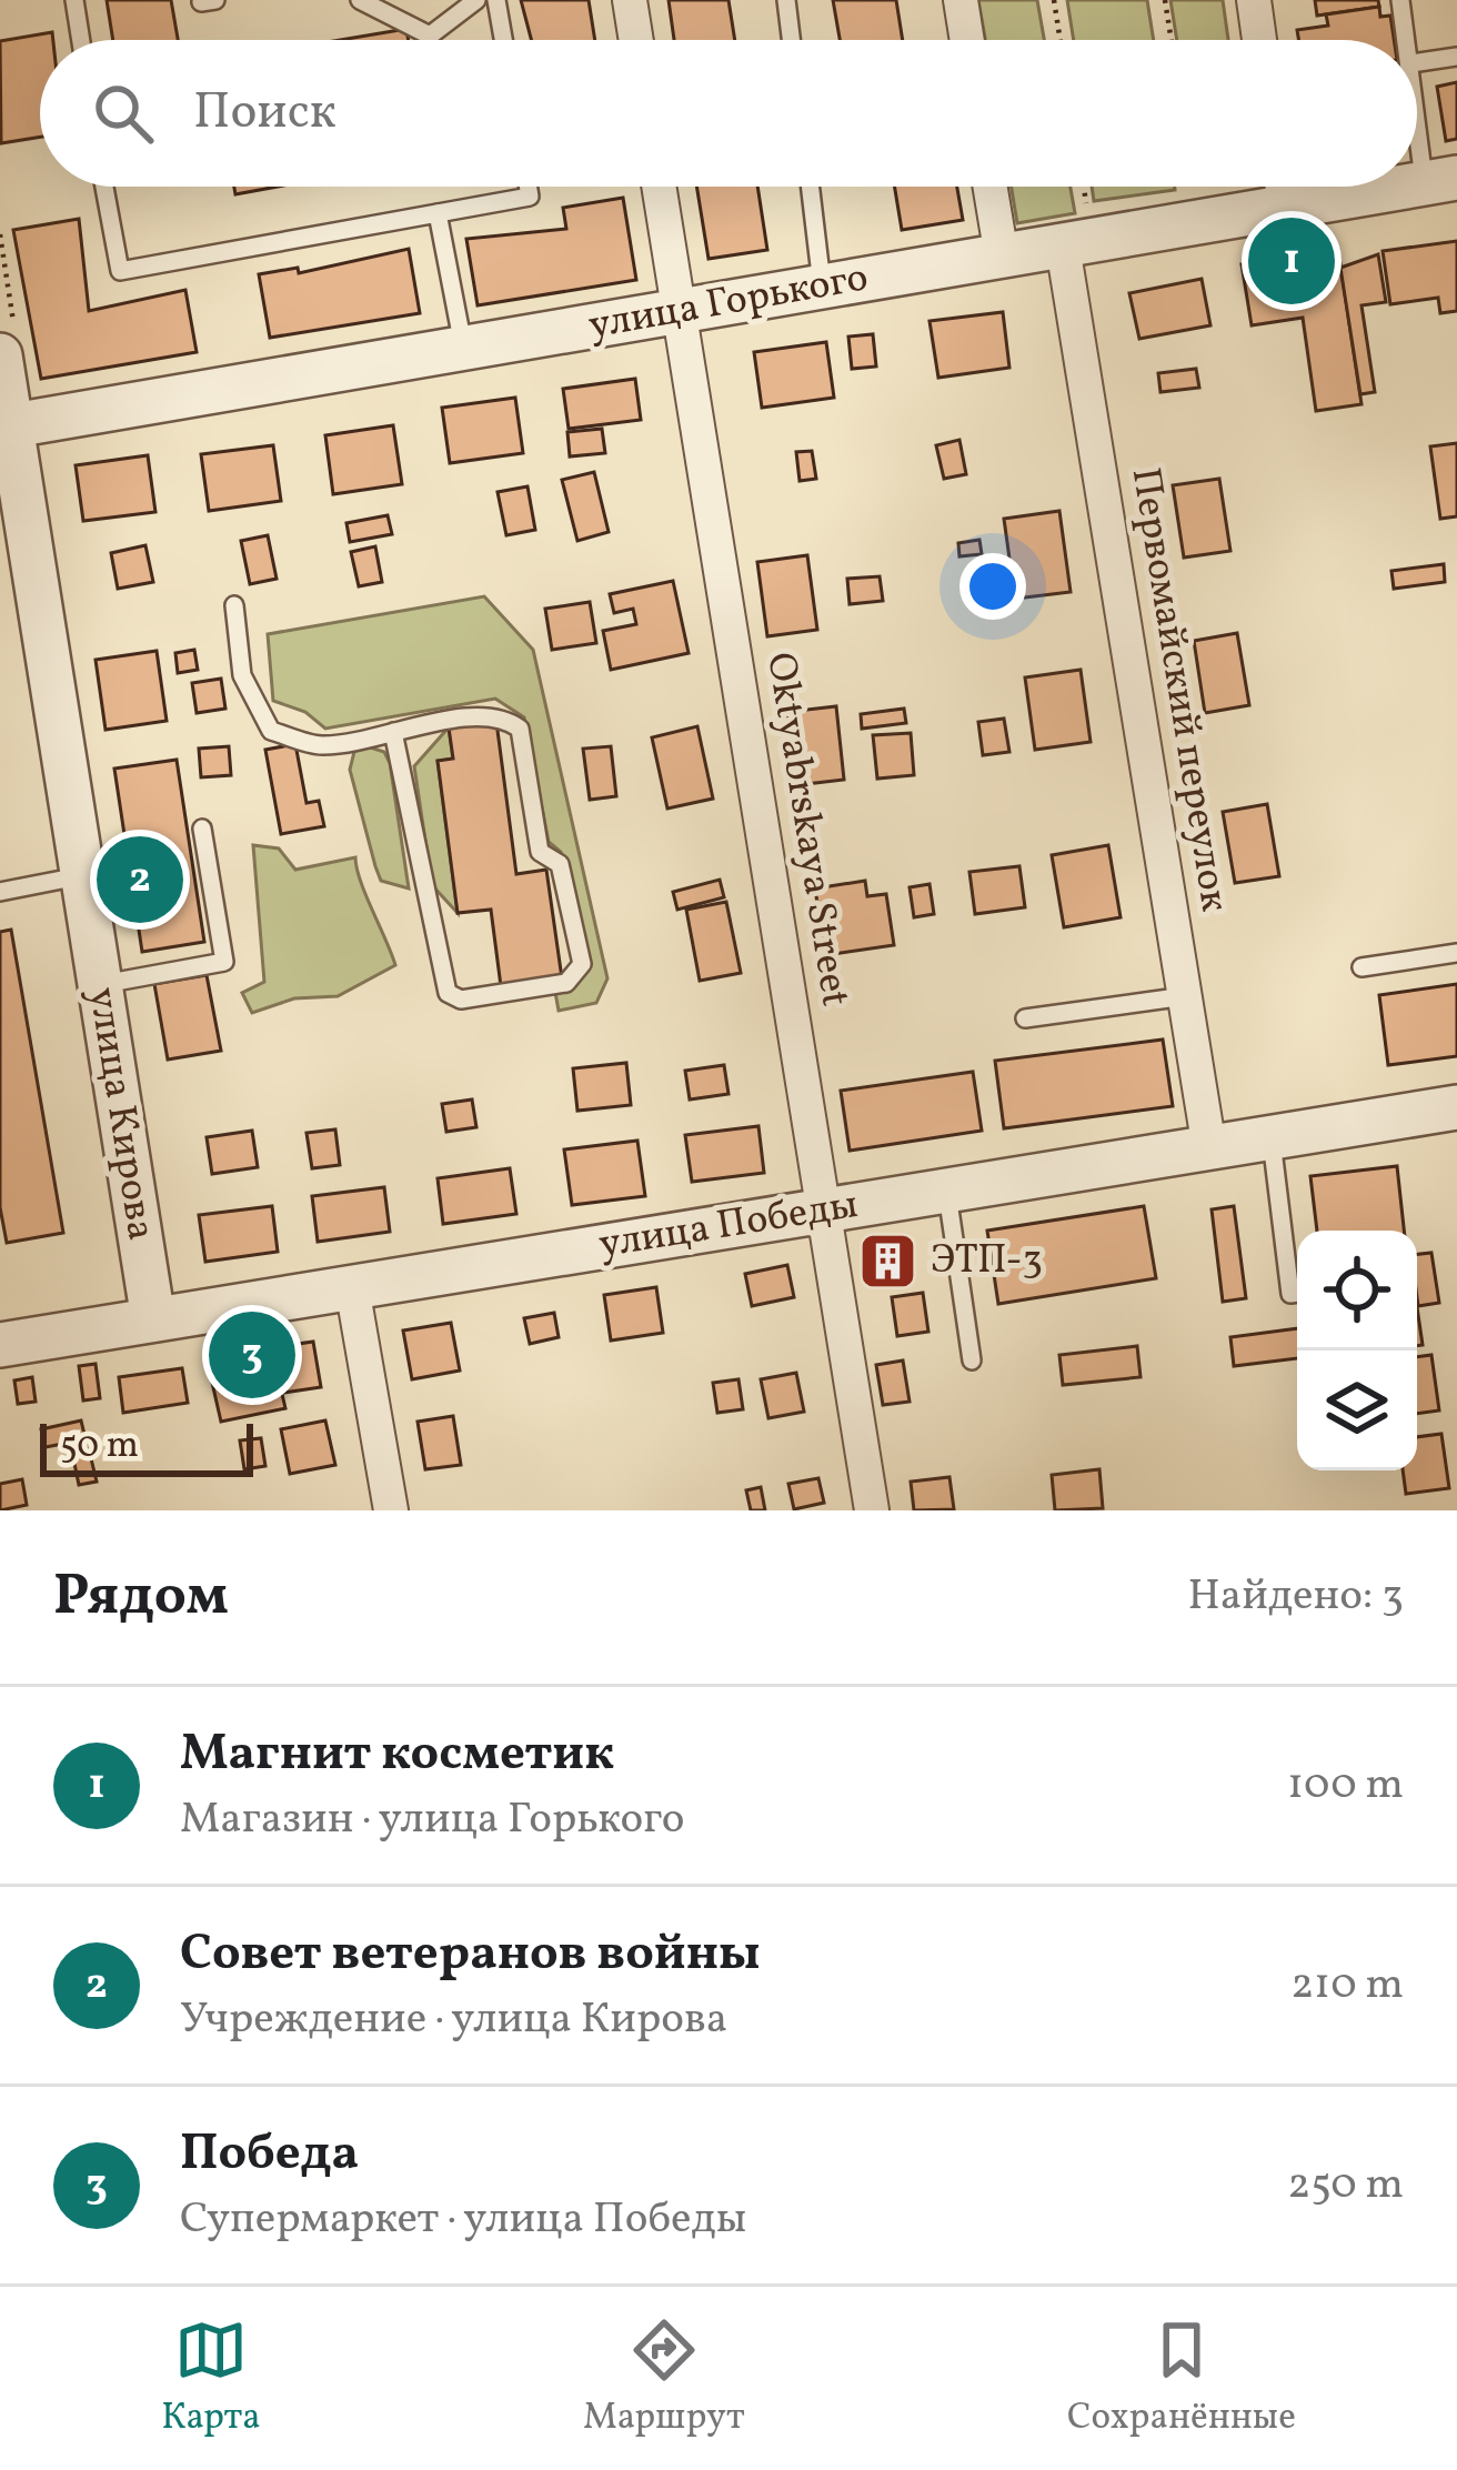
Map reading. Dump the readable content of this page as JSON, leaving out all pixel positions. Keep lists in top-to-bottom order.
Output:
{
  "streets": {
    "street": [
      "улица Горького",
      "Первомайский переулок",
      "Oktyabrskaya Street",
      "улица Кирова",
      "улица Победы"
    ]
  },
  "crossings": [
    ["улица Горького", "Первомайский переулок"],
    ["улица Горького", "Oktyabrskaya Street"],
    ["улица Горького", "улица Кирова"],
    ["Первомайский переулок", "улица Победы"],
    ["Oktyabrskaya Street", "улица Победы"],
    ["улица Кирова", "улица Победы"]
  ],
  "places": {
    "building": ["ЭТП-3"]
  },
  "scale_bar": "50 m",
  "page": {
    "search": "Поиск",
    "pins": ["1", "2", "3"],
    "scale": "50 m",
    "heading": ["Рядом", "Найдено: 3"],
    "list": [
      {
        "mark": "1",
        "name": "Магнит косметик",
        "note": "Магазин · улица Горького",
        "value": "100 m"
      },
      {
        "mark": "2",
        "name": "Совет ветеранов войны",
        "note": "Учреждение · улица Кирова",
        "value": "210 m"
      },
      {
        "mark": "3",
        "name": "Победа",
        "note": "Супермаркет · улица Победы",
        "value": "250 m"
      }
    ],
    "nav": ["Карта", "Маршрут", "Сохранённые"]
  }
}
